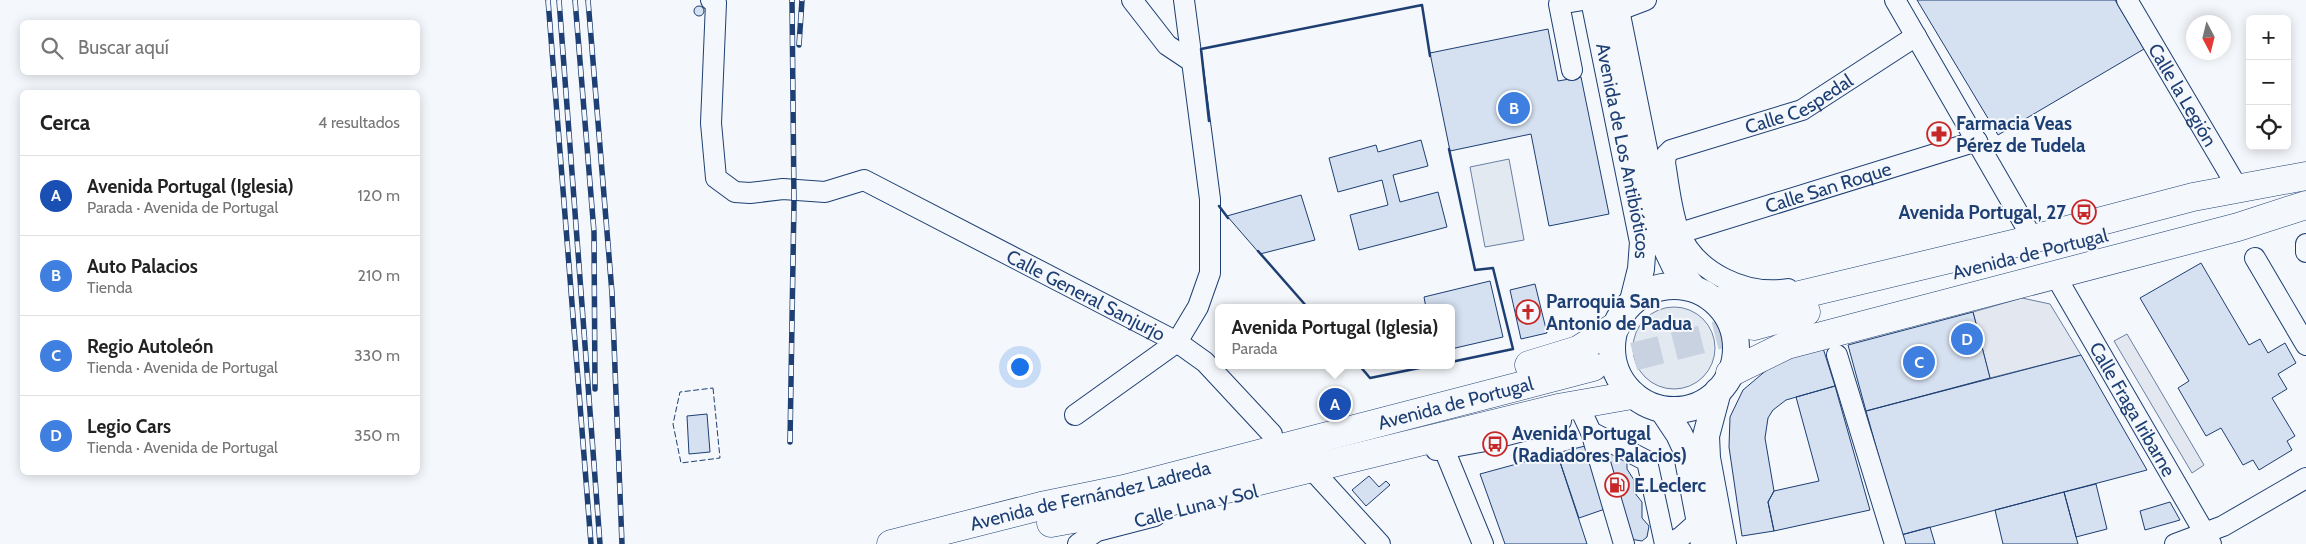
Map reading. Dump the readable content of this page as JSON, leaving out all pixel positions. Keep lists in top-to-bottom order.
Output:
{
  "streets": {
    "highway": ["Avenida de Portugal", "Avenida de Fernández Ladreda"],
    "main road": ["Avenida de Los Antibióticos"],
    "street": [
      "Calle la Legión",
      "Calle Cespedal",
      "Calle San Roque",
      "Calle General Sanjurjo",
      "Calle Fraga Iribarne",
      "Calle Luna y Sol"
    ]
  },
  "crossings": [
    ["Calle Cespedal", "Calle San Roque"],
    ["Avenida de Los Antibióticos", "Calle Luna y Sol"],
    ["Avenida de Portugal", "Calle General Sanjurjo"],
    ["Avenida de Portugal", "Avenida de Fernández Ladreda"],
    ["Avenida de Portugal", "Calle Luna y Sol"],
    ["Calle General Sanjurjo", "Avenida de Fernández Ladreda"],
    ["Calle General Sanjurjo", "Calle Luna y Sol"],
    ["Avenida de Fernández Ladreda", "Calle Luna y Sol"]
  ],
  "places": {
    "pharmacy": ["Farmacia Veas Pérez de Tudela"],
    "bus stop": ["Avenida Portugal, 27", "Avenida Portugal (Radiadores Palacios)"],
    "church": ["Parroquia San Antonio de Padua"],
    "fuel station": ["E.Leclerc"]
  },
  "north": "bottom",
  "page": {
    "map_buttons": ["+", "−"],
    "search": "Buscar aquí",
    "pins": [
      "B",
      "D",
      "C",
      "A"
    ],
    "heading": ["Cerca", "4 resultados"],
    "list": [
      {
        "mark": "A",
        "name": "Avenida Portugal (Iglesia)",
        "note": "Parada · Avenida de Portugal",
        "value": "120 m"
      },
      {
        "mark": "B",
        "name": "Auto Palacios",
        "note": "Tienda",
        "value": "210 m"
      },
      {
        "mark": "C",
        "name": "Regio Autoleón",
        "note": "Tienda · Avenida de Portugal",
        "value": "330 m"
      },
      {
        "mark": "D",
        "name": "Legio Cars",
        "note": "Tienda · Avenida de Portugal",
        "value": "350 m"
      }
    ],
    "popup": ["Avenida Portugal (Iglesia)", "Parada"]
  }
}
